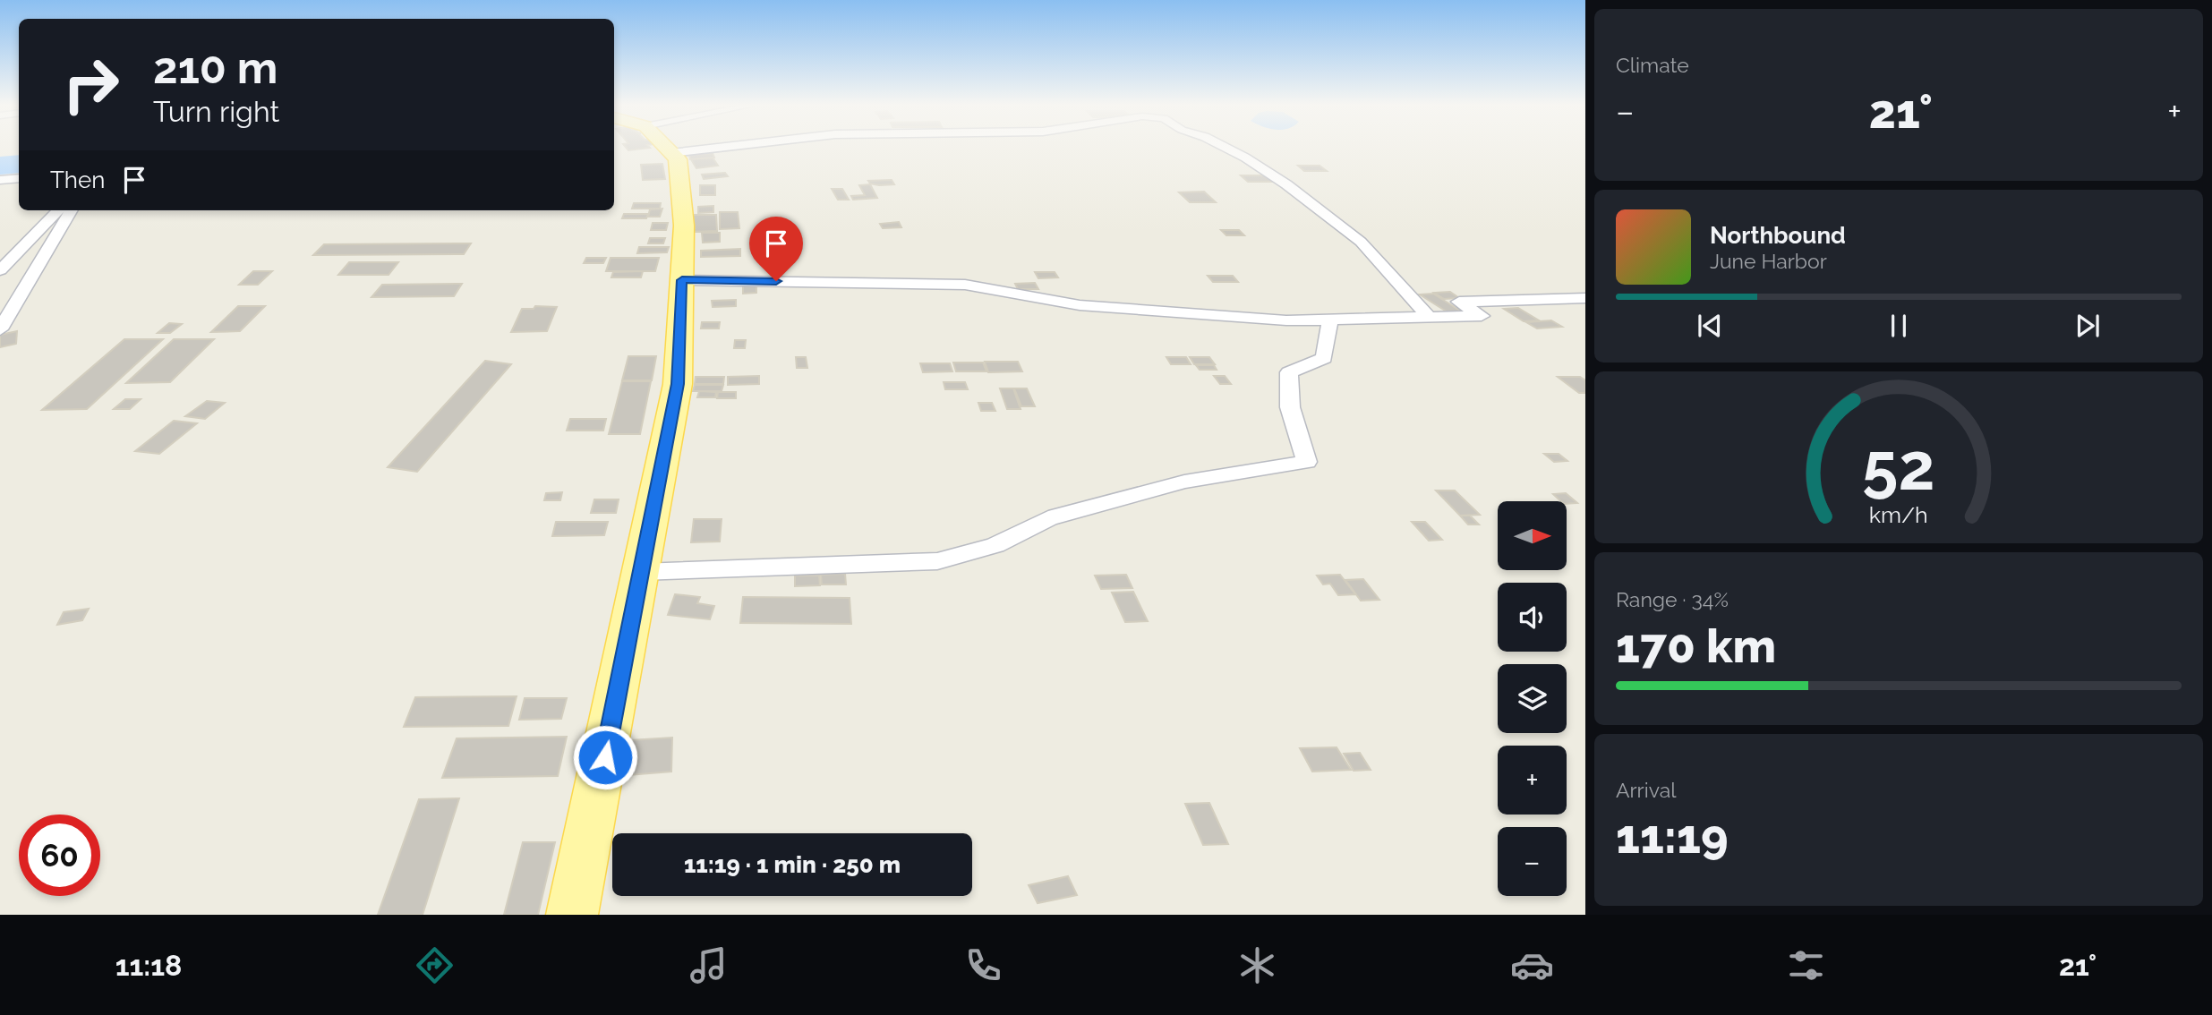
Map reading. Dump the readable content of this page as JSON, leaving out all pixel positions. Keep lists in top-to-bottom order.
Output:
{
  "north": "right",
  "page": {
    "tile": [
      "Climate",
      ["Range · 34%", "170 km"],
      ["Arrival", "11:19"]
    ],
    "turn": ["210 m", "Turn right"],
    "heat": ["−", "21°", "+"],
    "then": "Then",
    "song": ["Northbound", "June Harbor"],
    "map_buttons": ["+", "−"],
    "limit": "60",
    "trip": "11:19 · 1 min · 250 m",
    "tabs": ["11:18", "21°"],
    "gauge": ["52", "km/h"]
  }
}
